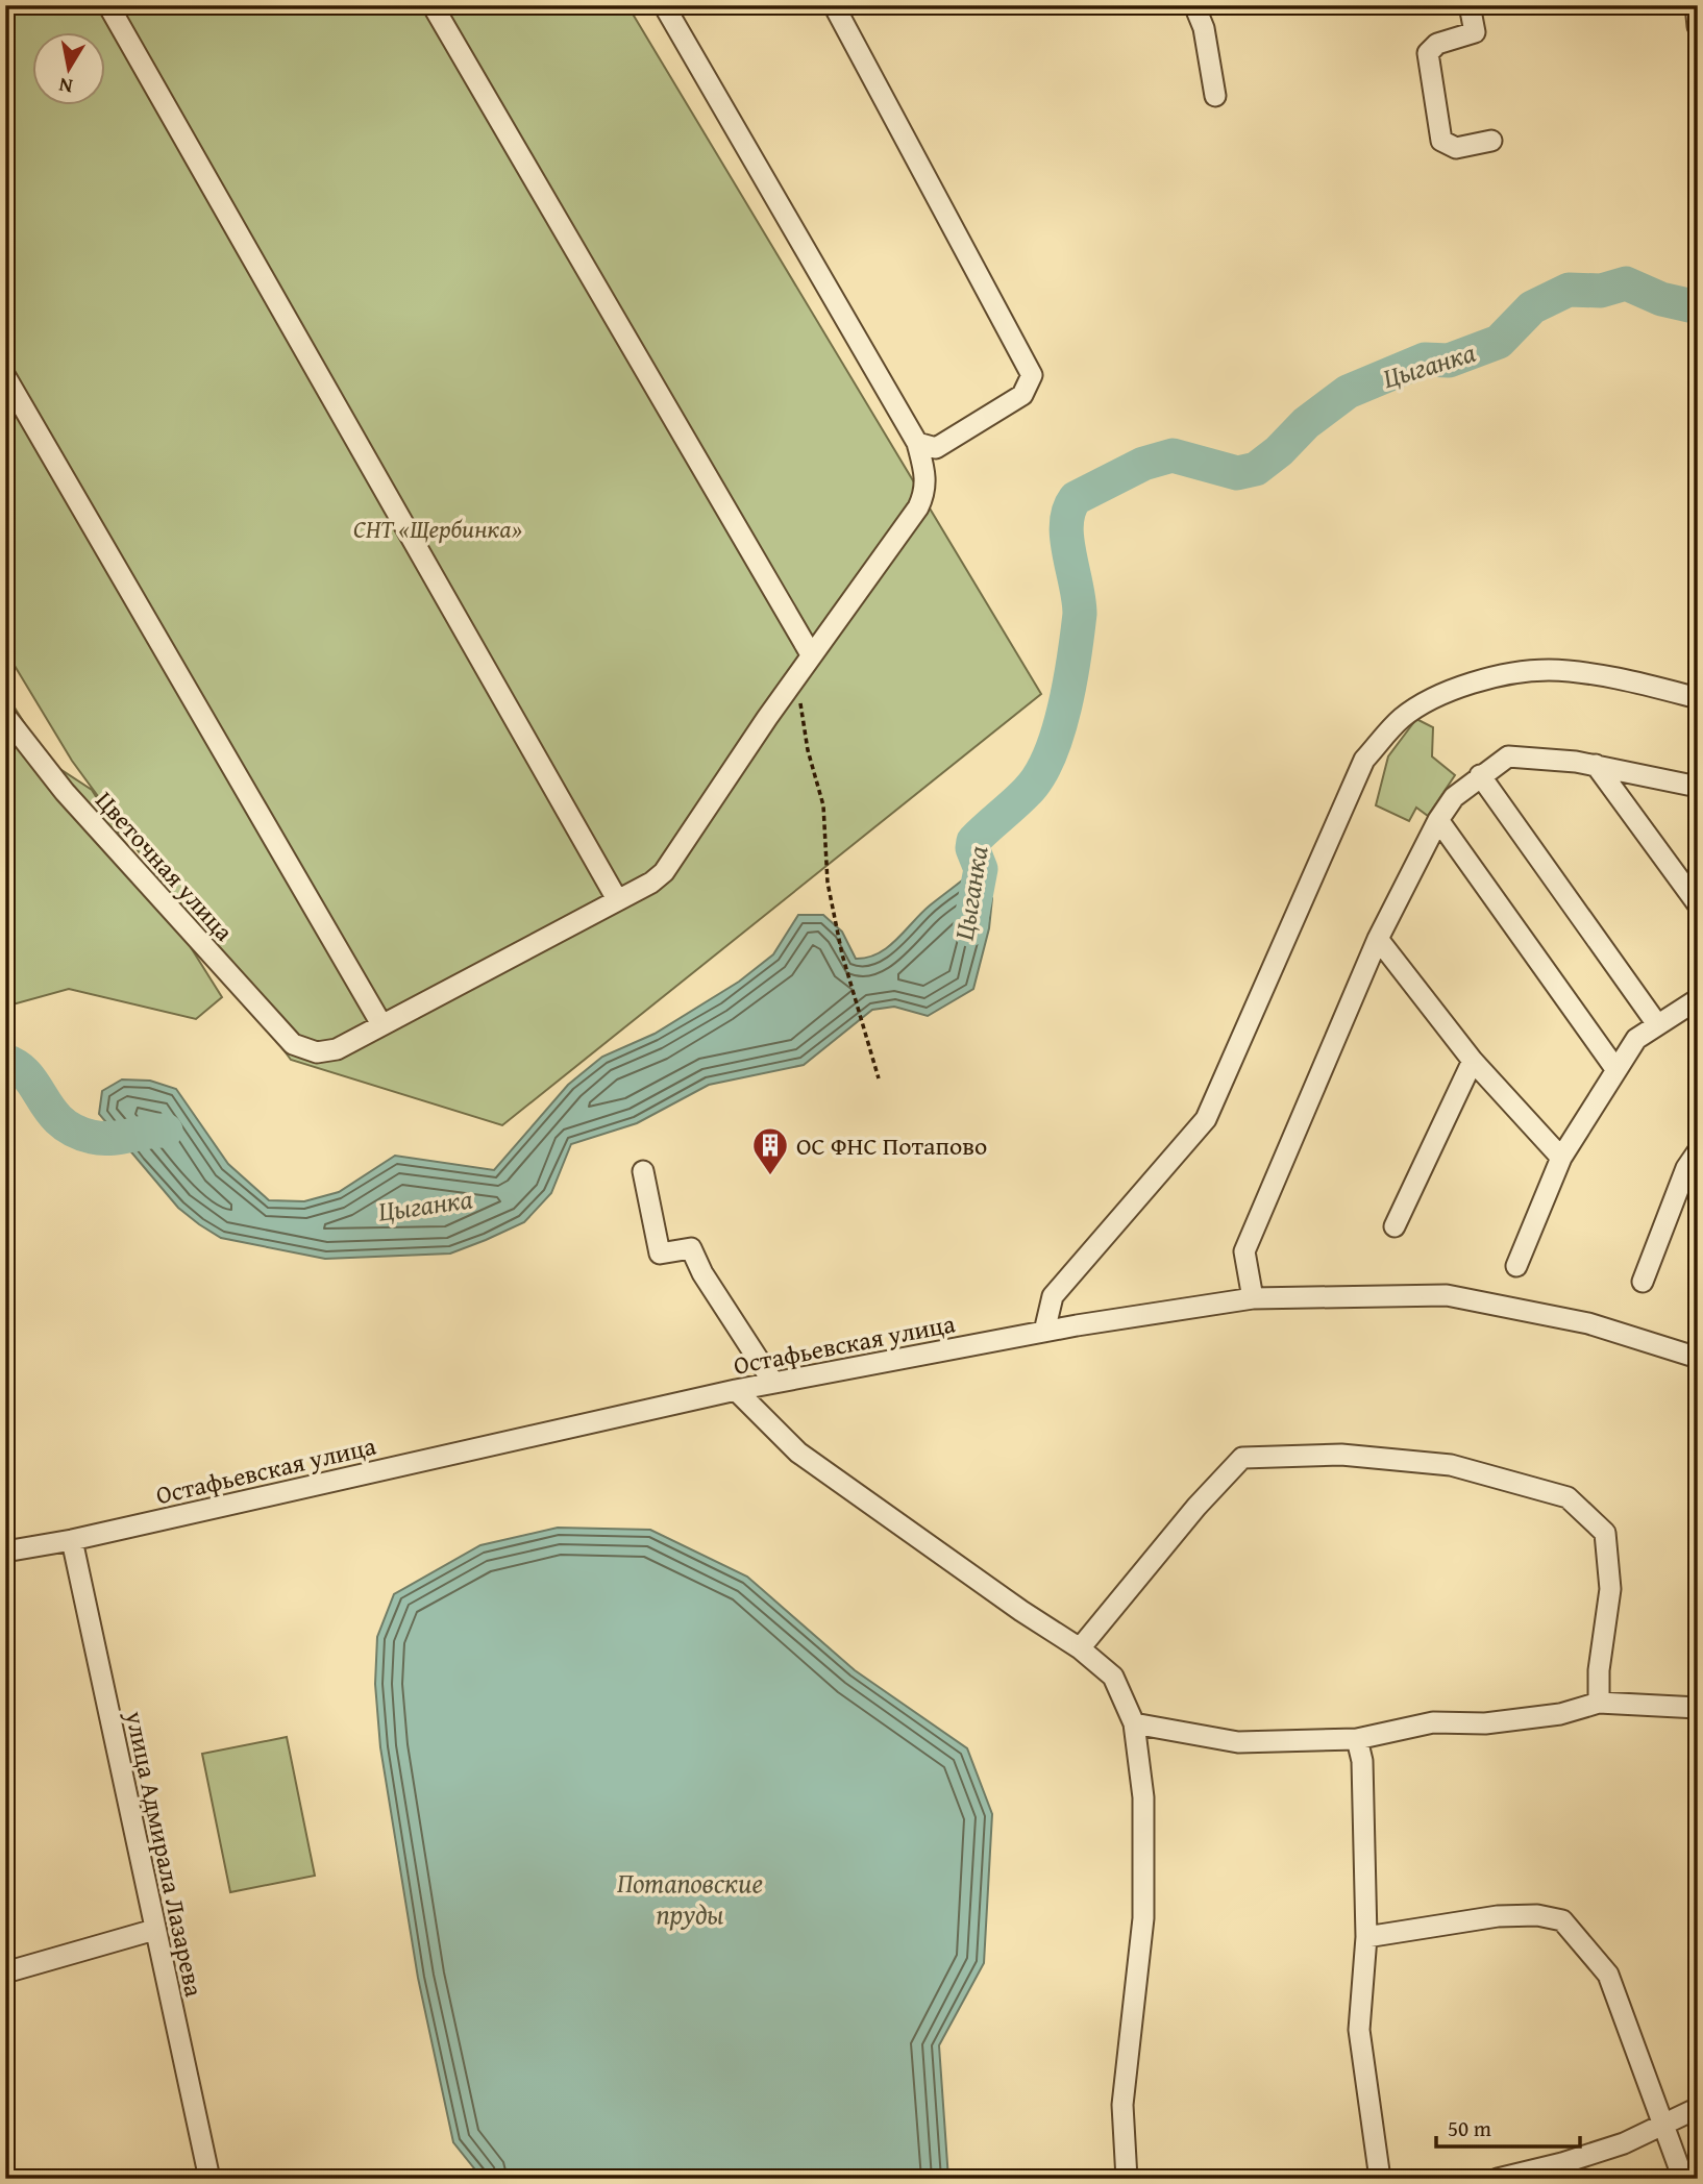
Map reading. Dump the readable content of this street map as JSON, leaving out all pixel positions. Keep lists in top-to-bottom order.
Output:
{
  "streets": {
    "street": ["Цветочная улица", "Остафьевская улица", "улица Адмирала Лазарева"]
  },
  "crossings": [
    ["Остафьевская улица", "улица Адмирала Лазарева"]
  ],
  "water": ["Цыганка", "Потаповские пруды"],
  "parks": ["СНТ «Щербинка»"],
  "places": {
    "building": ["ОС ФНС Потапово"]
  },
  "scale_bar": "50 m",
  "north": "bottom"
}
